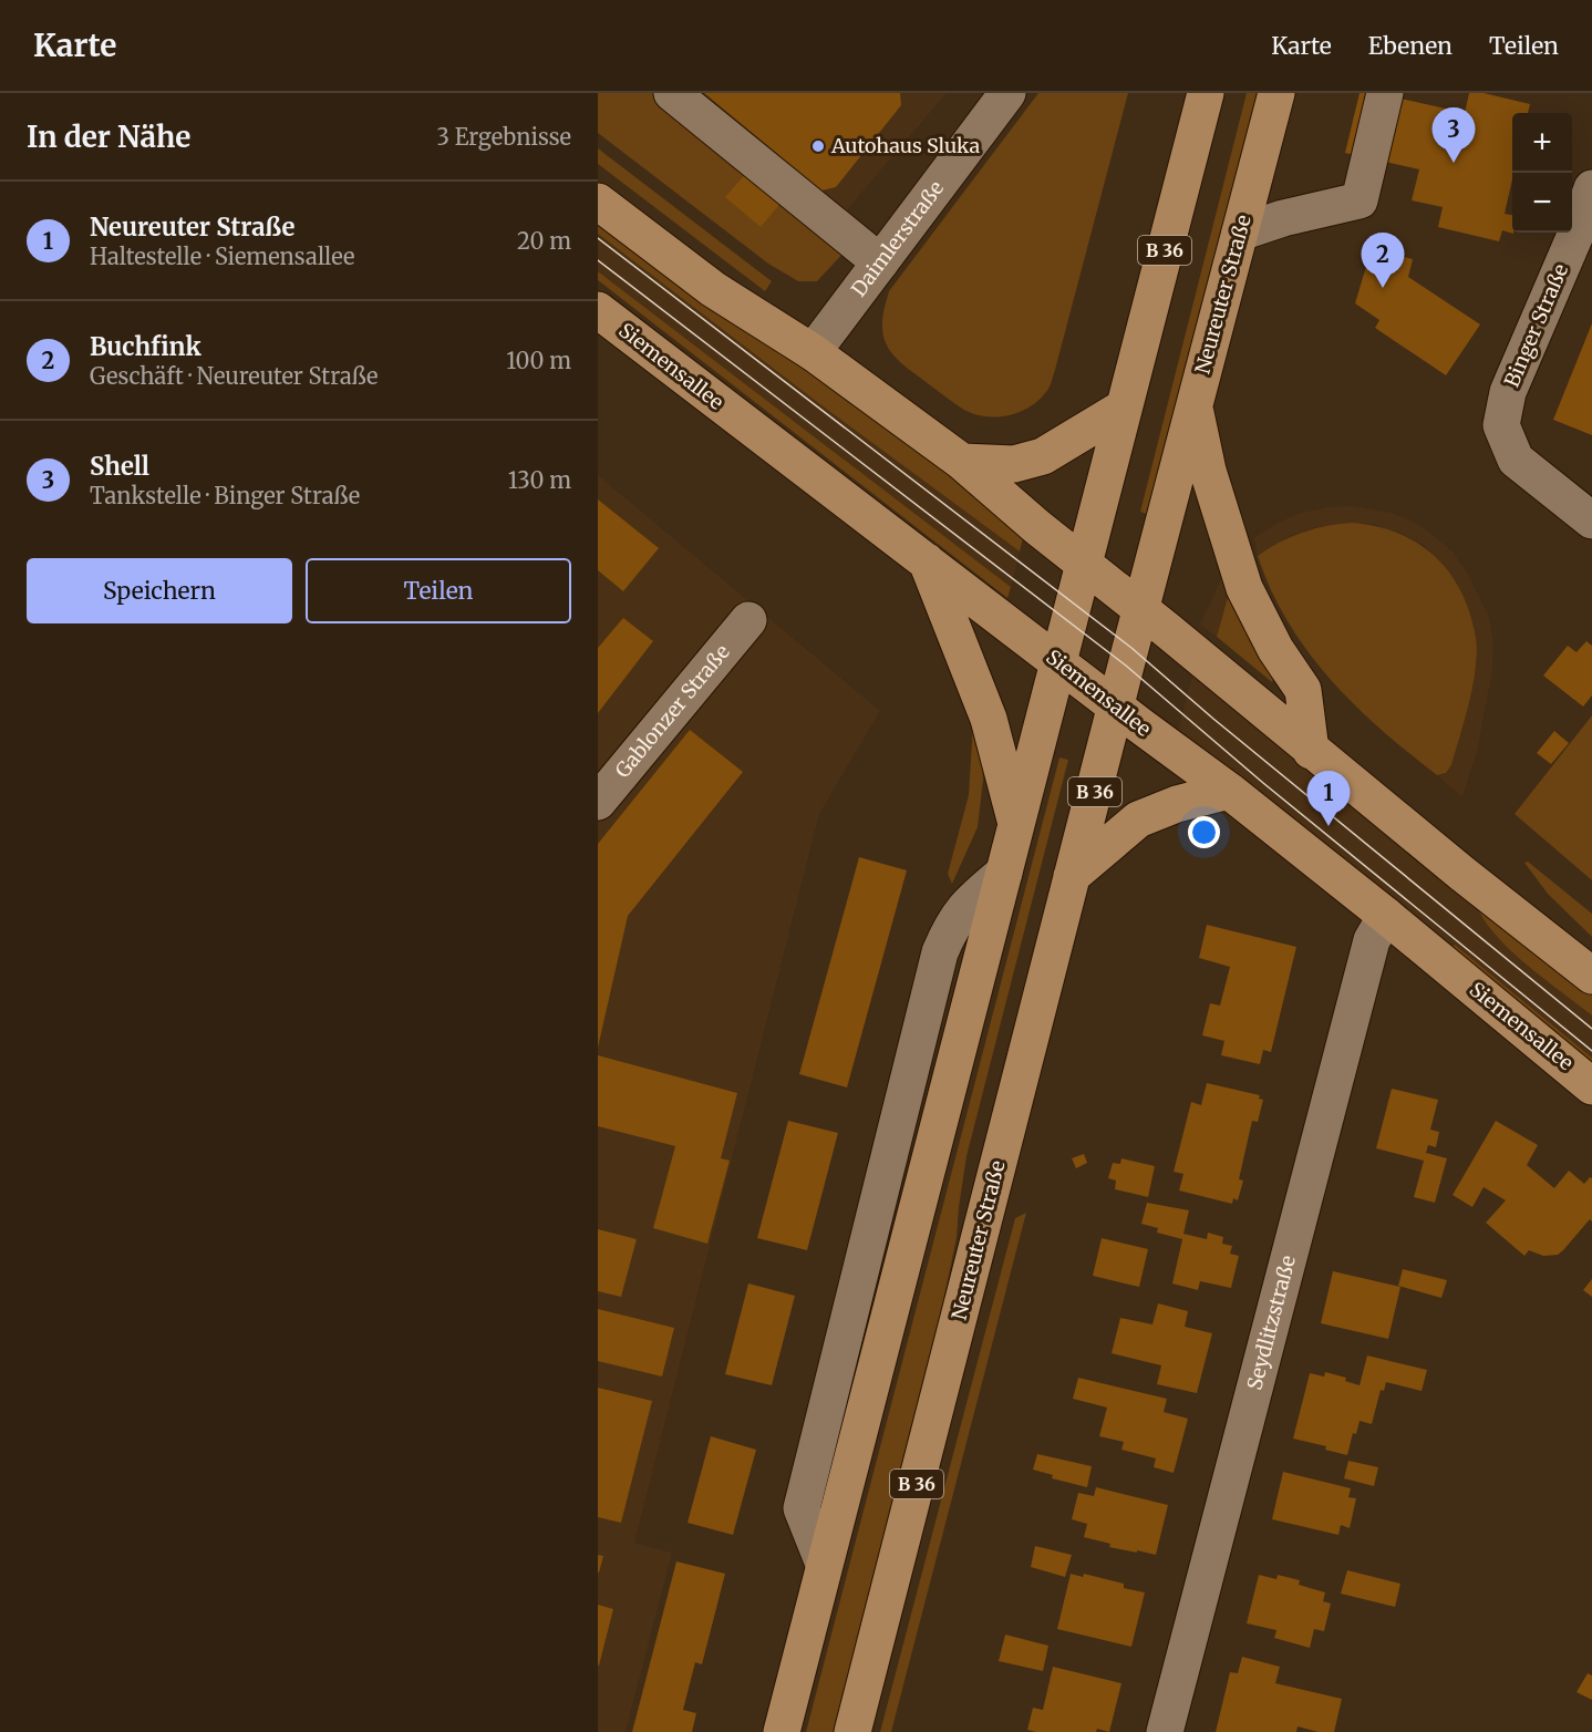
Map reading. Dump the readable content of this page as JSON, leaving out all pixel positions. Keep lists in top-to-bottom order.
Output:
{
  "streets": {
    "main road": ["B 36", "Neureuter Straße", "Siemensallee"],
    "street": [
      "Daimlerstraße",
      "Binger Straße",
      "Gablonzer Straße",
      "Seydlitzstraße"
    ]
  },
  "crossings": [
    ["Neureuter Straße", "Siemensallee"],
    ["Siemensallee", "Seydlitzstraße"]
  ],
  "places": ["Autohaus Sluka"],
  "page": {
    "header": "Karte",
    "nav": ["Karte", "Ebenen", "Teilen"],
    "heading": ["In der Nähe", "3 Ergebnisse"],
    "pins": ["3", "2", "1"],
    "map_buttons": ["+", "−"],
    "list": [
      {
        "mark": "1",
        "name": "Neureuter Straße",
        "note": "Haltestelle · Siemensallee",
        "value": "20 m"
      },
      {
        "mark": "2",
        "name": "Buchfink",
        "note": "Geschäft · Neureuter Straße",
        "value": "100 m"
      },
      {
        "mark": "3",
        "name": "Shell",
        "note": "Tankstelle · Binger Straße",
        "value": "130 m"
      }
    ],
    "buttons": ["Speichern", "Teilen"]
  }
}
